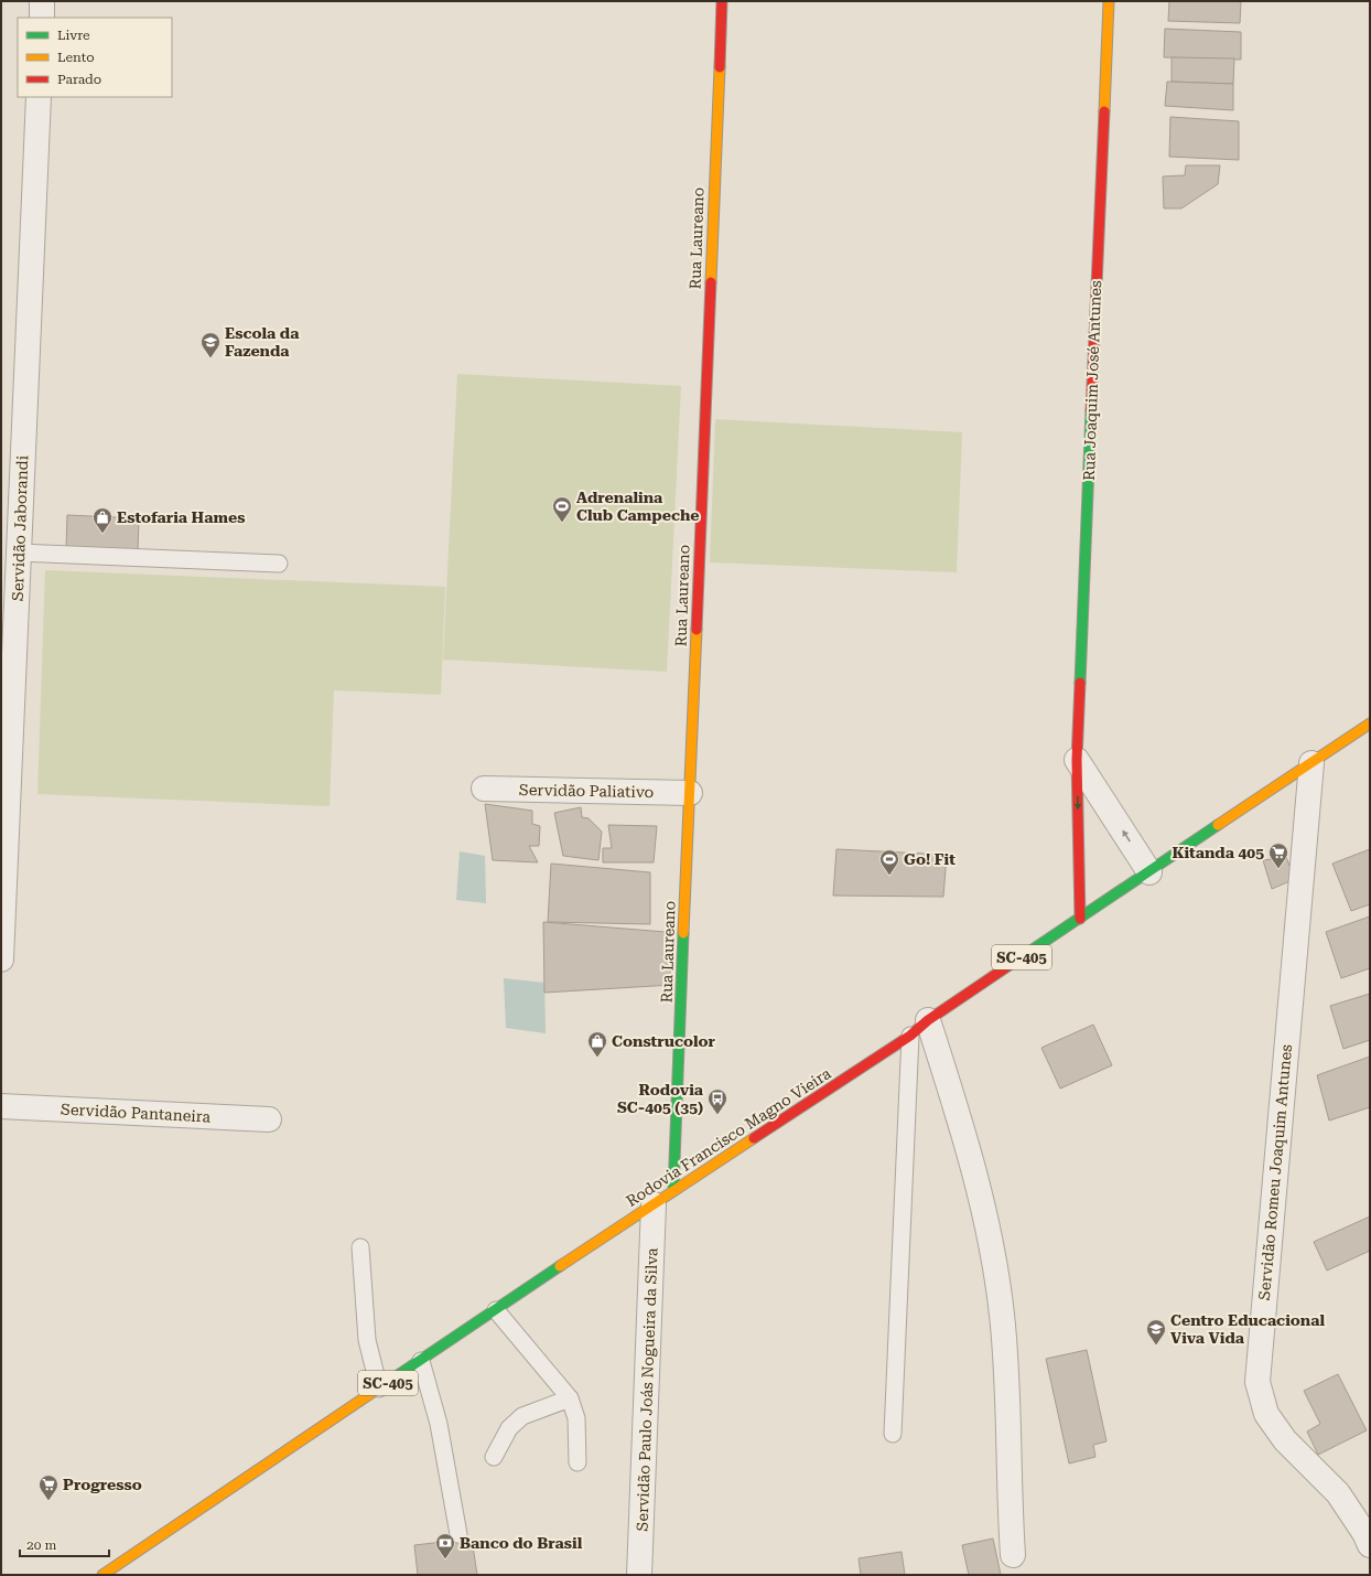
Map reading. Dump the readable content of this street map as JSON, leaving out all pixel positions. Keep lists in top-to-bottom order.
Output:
{
  "streets": {
    "street": [
      "Rua Laureano",
      "Rua Joaquim José Antunes",
      "Servidão Jaborandi",
      "Servidão Paliativo",
      "SC-405",
      "Servidão Pantaneira",
      "Rodovia Francisco Magno Vieira",
      "Servidão Romeu Joaquim Antunes",
      "Servidão Paulo Joás Nogueira da Silva"
    ]
  },
  "crossings": [
    ["Rua Laureano", "Servidão Paliativo"],
    ["Rua Laureano", "Rodovia Francisco Magno Vieira"],
    ["Rua Joaquim José Antunes", "Rodovia Francisco Magno Vieira"],
    ["Rodovia Francisco Magno Vieira", "Servidão Romeu Joaquim Antunes"],
    ["Rodovia Francisco Magno Vieira", "Servidão Paulo Joás Nogueira da Silva"]
  ],
  "places": {
    "school or university": ["Escola da Fazenda", "Centro Educacional Viva Vida"],
    "sports": ["Adrenalina Club Campeche", "Go! Fit"],
    "shop": ["Estofaria Hames", "Construcolor"],
    "supermarket": ["Kitanda 405", "Progresso"],
    "bus stop": ["Rodovia SC-405 (35)"],
    "bank": ["Banco do Brasil"]
  },
  "legend": ["Livre", "Lento", "Parado"],
  "scale_bar": "20 m"
}
